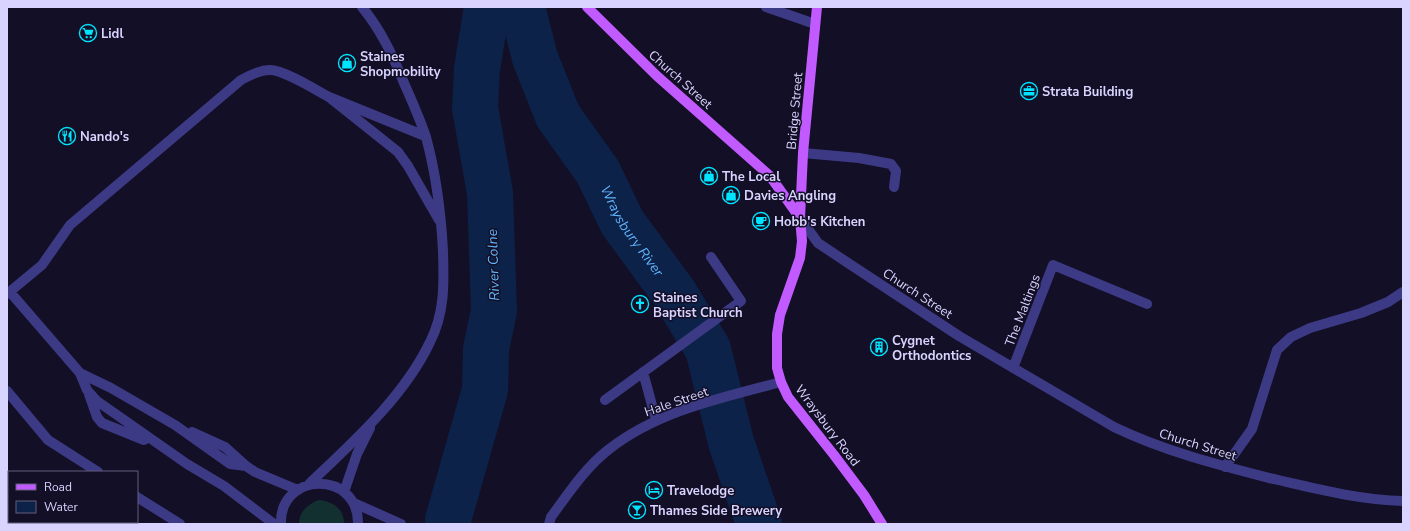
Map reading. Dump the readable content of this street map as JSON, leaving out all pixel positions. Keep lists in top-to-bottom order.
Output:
{
  "streets": {
    "main road": ["Church Street", "Bridge Street", "Wraysbury Road"],
    "street": ["The Maltings", "Hale Street"]
  },
  "crossings": [
    ["Church Street", "Bridge Street"],
    ["Church Street", "The Maltings"],
    ["Church Street", "Wraysbury Road"],
    ["Bridge Street", "Wraysbury Road"],
    ["Hale Street", "Wraysbury Road"]
  ],
  "water": ["Wraysbury River", "River Colne"],
  "places": {
    "supermarket": ["Lidl"],
    "shop": ["Staines Shopmobility", "The Local", "Davies Angling"],
    "office": ["Strata Building"],
    "restaurant": ["Nando's"],
    "cafe": ["Hobb's Kitchen"],
    "church": ["Staines Baptist Church"],
    "building": ["Cygnet Orthodontics"],
    "hotel": ["Travelodge"],
    "bar": ["Thames Side Brewery"]
  },
  "legend": ["Road", "Water"]
}
